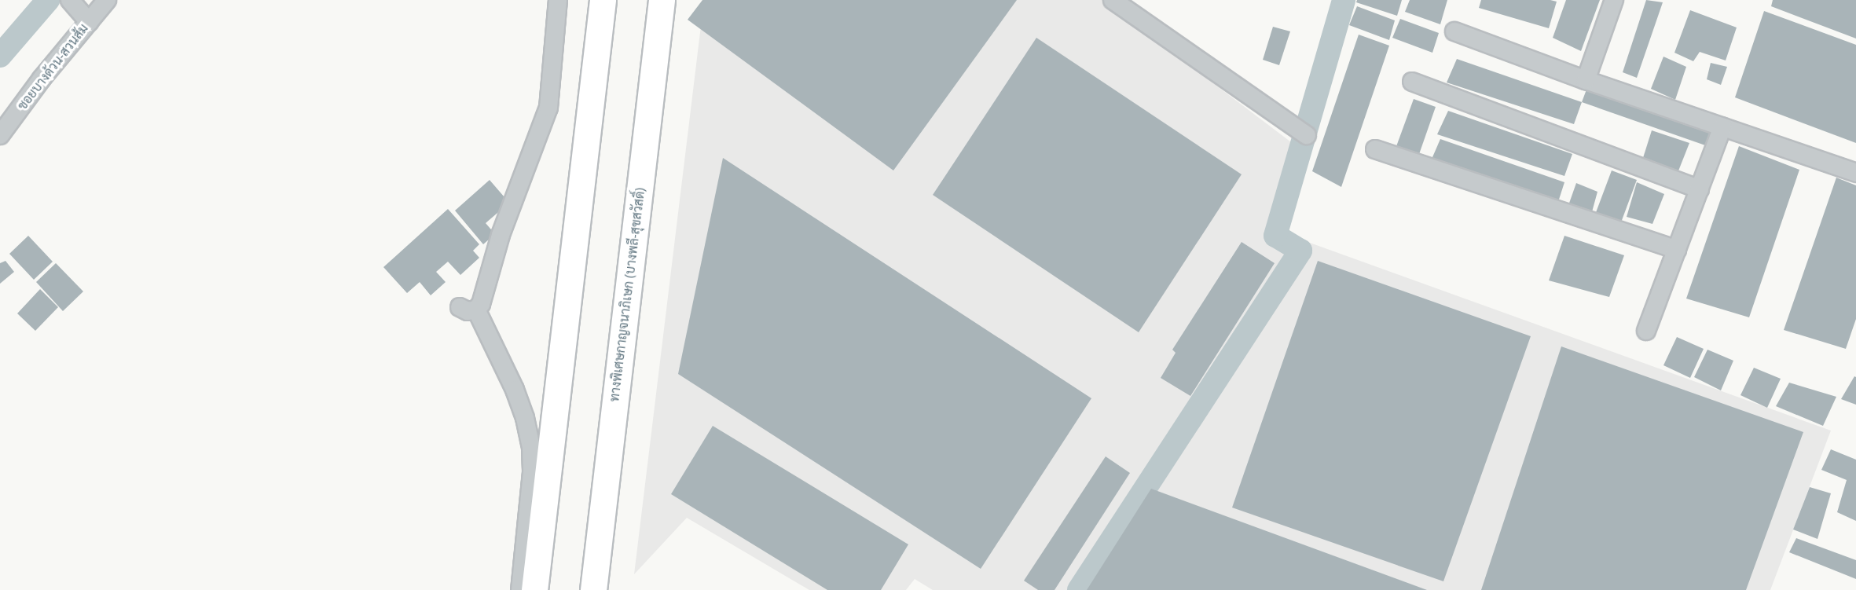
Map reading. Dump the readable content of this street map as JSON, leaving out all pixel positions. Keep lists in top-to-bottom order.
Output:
{
  "streets": {
    "highway": ["ทางพิเศษกาญจนาภิเษก (บางพลี-สุขสวัสดิ์)"],
    "street": ["ซอยบางด้วน-สวนส้ม"]
  }
}
